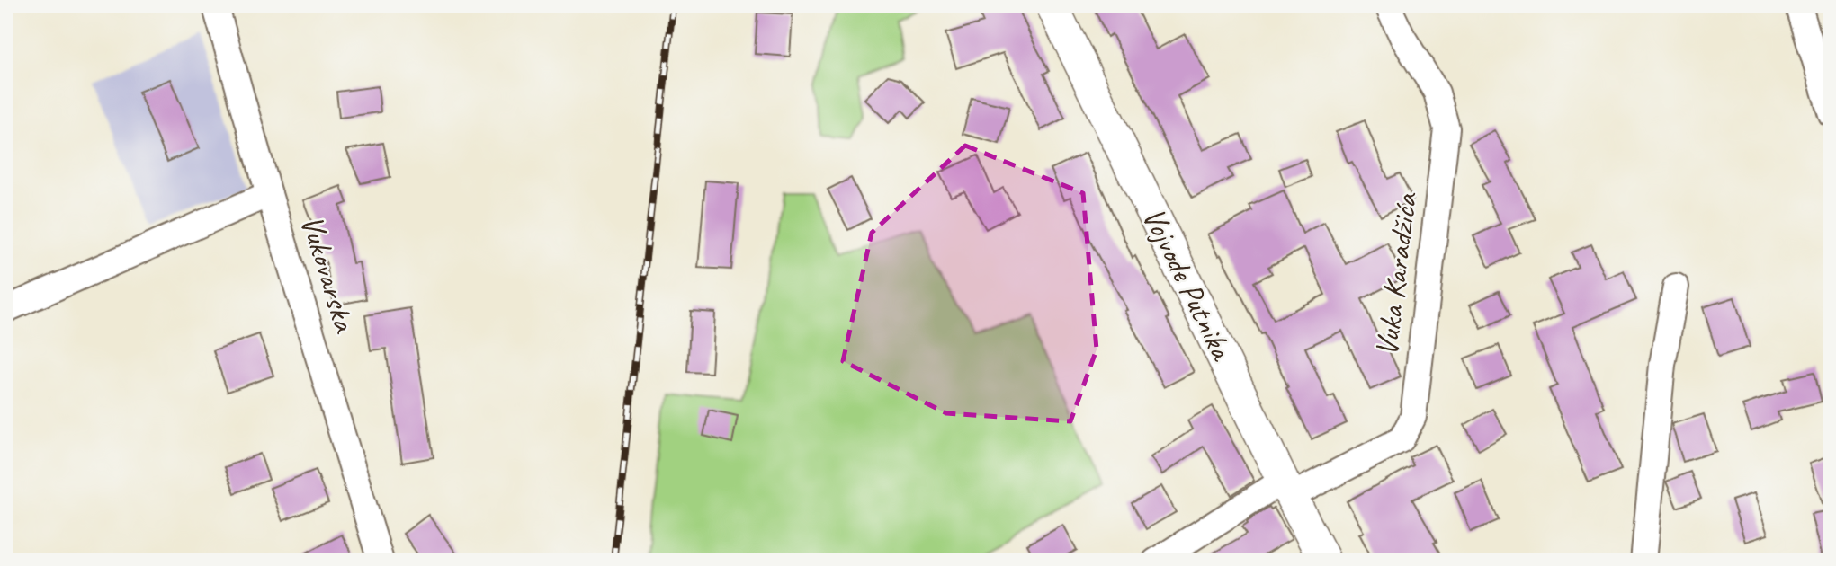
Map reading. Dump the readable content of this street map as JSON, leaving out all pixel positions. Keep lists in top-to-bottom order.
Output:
{
  "streets": {
    "street": ["Vukovarska", "Vuka Karadžića", "Vojvode Putnika"]
  },
  "crossings": [
    ["Vuka Karadžića", "Vojvode Putnika"]
  ]
}
